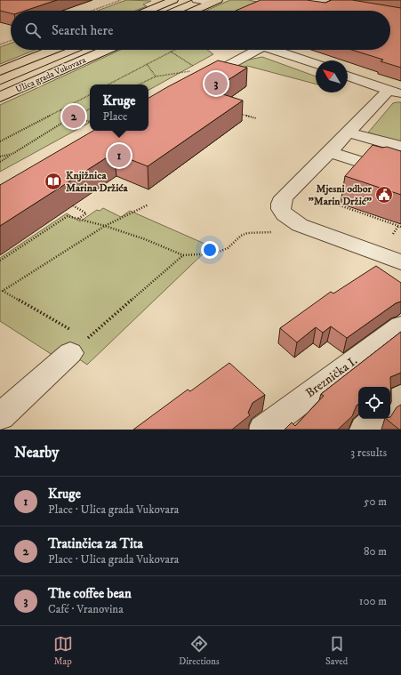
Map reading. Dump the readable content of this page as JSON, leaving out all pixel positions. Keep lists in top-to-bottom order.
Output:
{
  "streets": {
    "main road": ["Ulica grada Vukovara"],
    "street": ["Breznička I."]
  },
  "places": {
    "library": ["Knjižnica Marina Držića"],
    "public building": ["Mjesni odbor \"Marin Držić\""]
  },
  "north": "top left",
  "page": {
    "search": "Search here",
    "pins": ["3", "2", "1"],
    "popup": ["Kruge", "Place"],
    "heading": ["Nearby", "3 results"],
    "list": [
      {
        "mark": "1",
        "name": "Kruge",
        "note": "Place · Ulica grada Vukovara",
        "value": "50 m"
      },
      {
        "mark": "2",
        "name": "Tratinčica za Tita",
        "note": "Place · Ulica grada Vukovara",
        "value": "80 m"
      },
      {
        "mark": "3",
        "name": "The coffee bean",
        "note": "Café · Vranovina",
        "value": "100 m"
      }
    ],
    "nav": ["Map", "Directions", "Saved"]
  }
}
